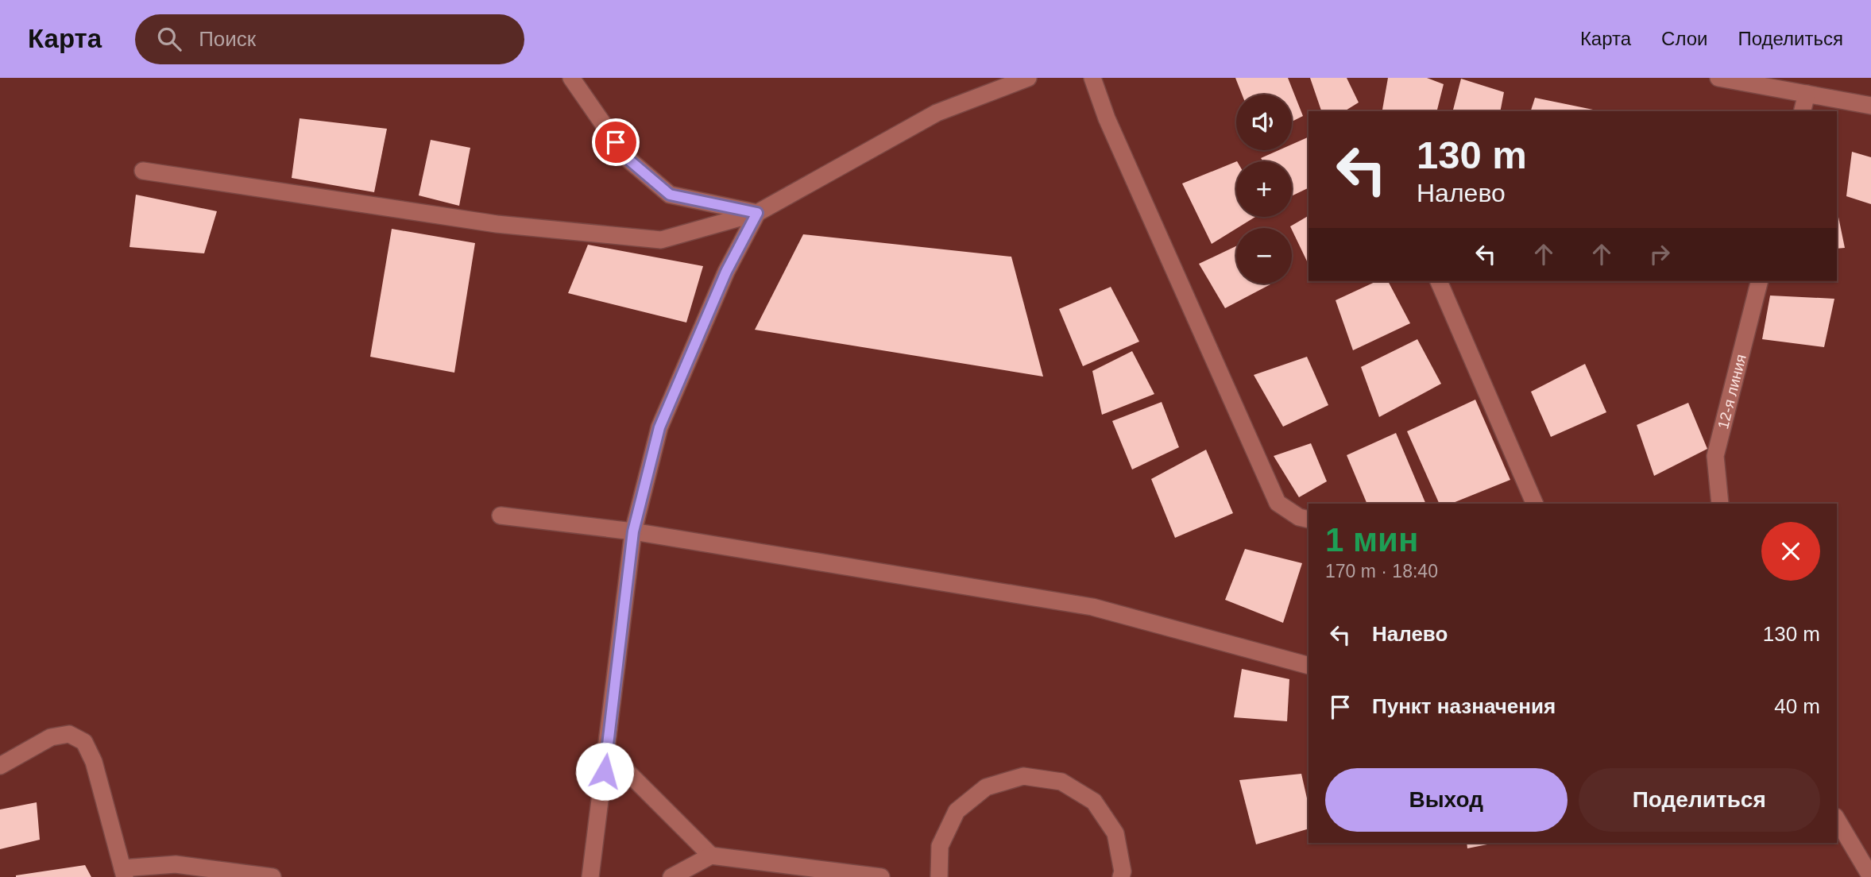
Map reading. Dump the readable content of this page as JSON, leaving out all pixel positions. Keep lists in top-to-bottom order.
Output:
{
  "streets": {
    "street": ["12-я линия"]
  },
  "page": {
    "header": "Карта",
    "search": "Поиск",
    "nav": ["Карта", "Слои", "Поделиться"],
    "map_buttons": ["+", "−"],
    "turn": ["130 m", "Налево"],
    "heading": ["1 мин", "170 m · 18:40"],
    "list": [
      {
        "name": "Налево",
        "value": "130 m"
      },
      {
        "name": "Пункт назначения",
        "value": "40 m"
      }
    ],
    "buttons": ["Выход", "Поделиться"]
  }
}
